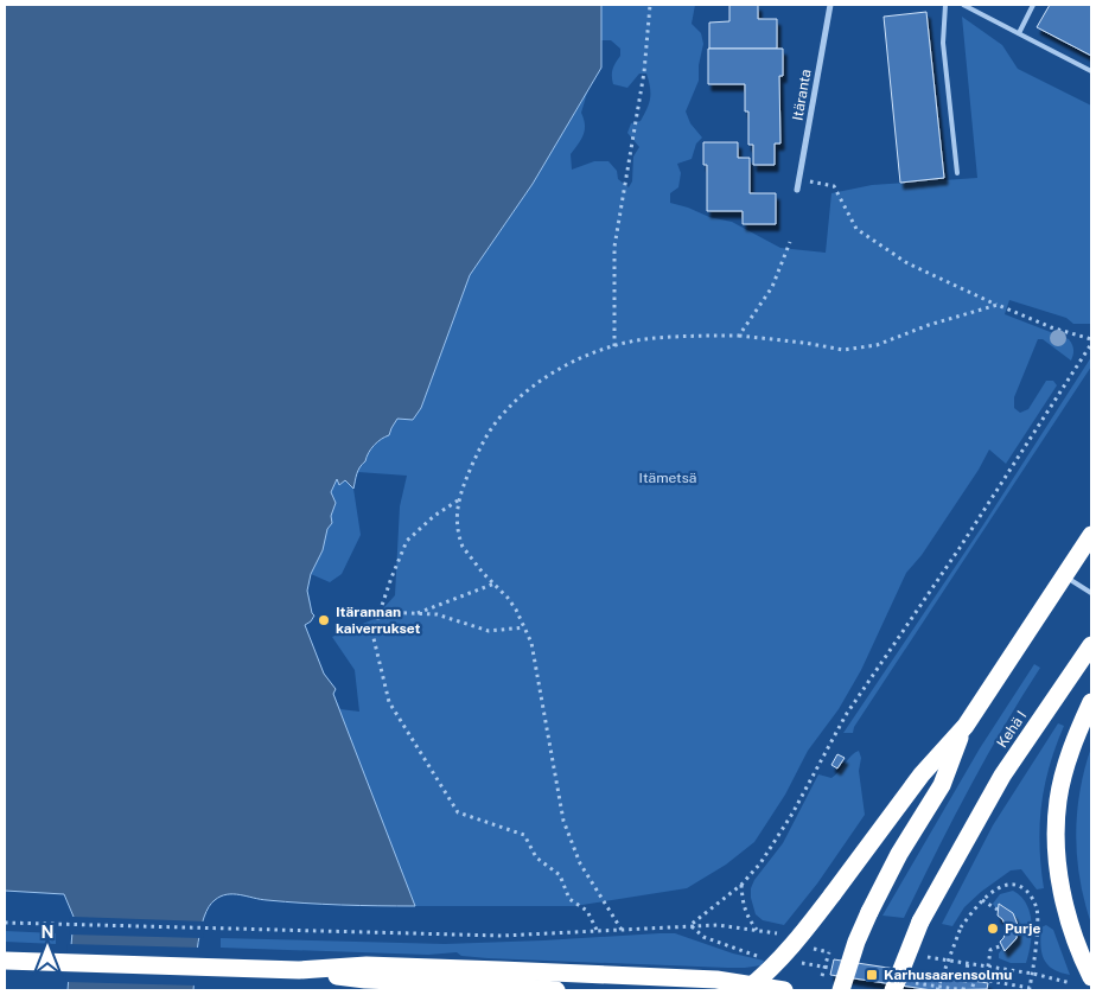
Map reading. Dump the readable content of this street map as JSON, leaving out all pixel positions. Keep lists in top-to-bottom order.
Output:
{
  "streets": {
    "highway": ["Kehä I"],
    "street": ["Itäranta"]
  },
  "parks": ["Itämetsä"],
  "places": {
    "other": ["Itärannan kaiverrukset", "Purje"],
    "transit": ["Karhusaarensolmu"]
  },
  "north": "top"
}
